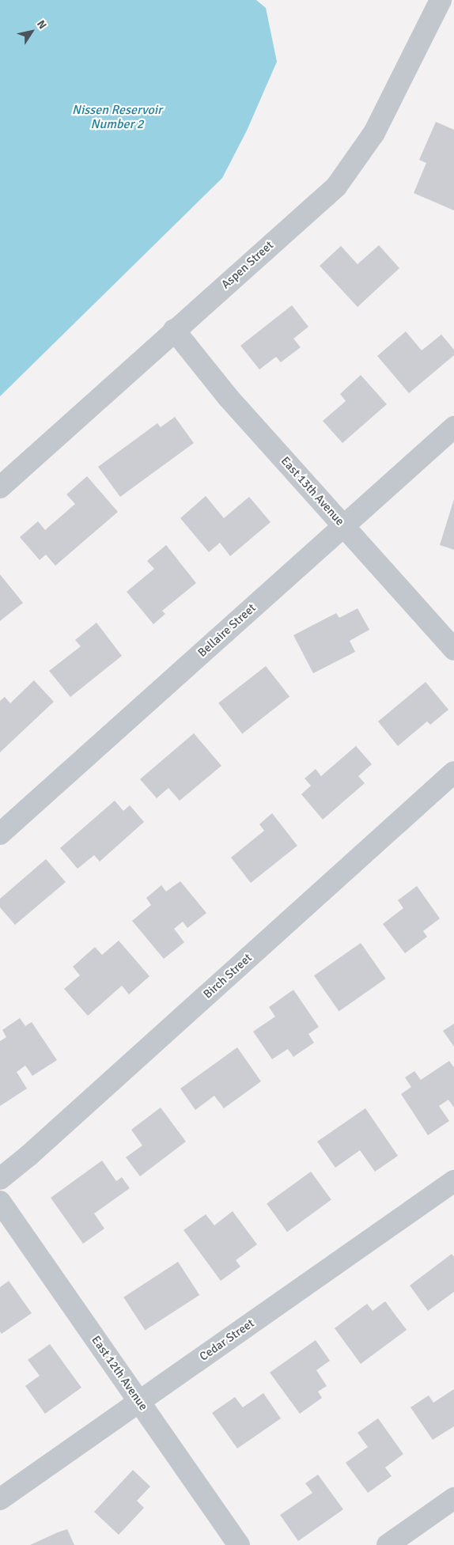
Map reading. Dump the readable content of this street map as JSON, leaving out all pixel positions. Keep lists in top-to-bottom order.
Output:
{
  "streets": {
    "street": [
      "Aspen Street",
      "East 13th Avenue",
      "Bellaire Street",
      "Birch Street",
      "Cedar Street",
      "East 12th Avenue"
    ]
  },
  "crossings": [
    ["Aspen Street", "East 13th Avenue"],
    ["East 13th Avenue", "Bellaire Street"],
    ["Cedar Street", "East 12th Avenue"]
  ],
  "water": ["Nissen Reservoir Number 2"],
  "north": "top right"
}
